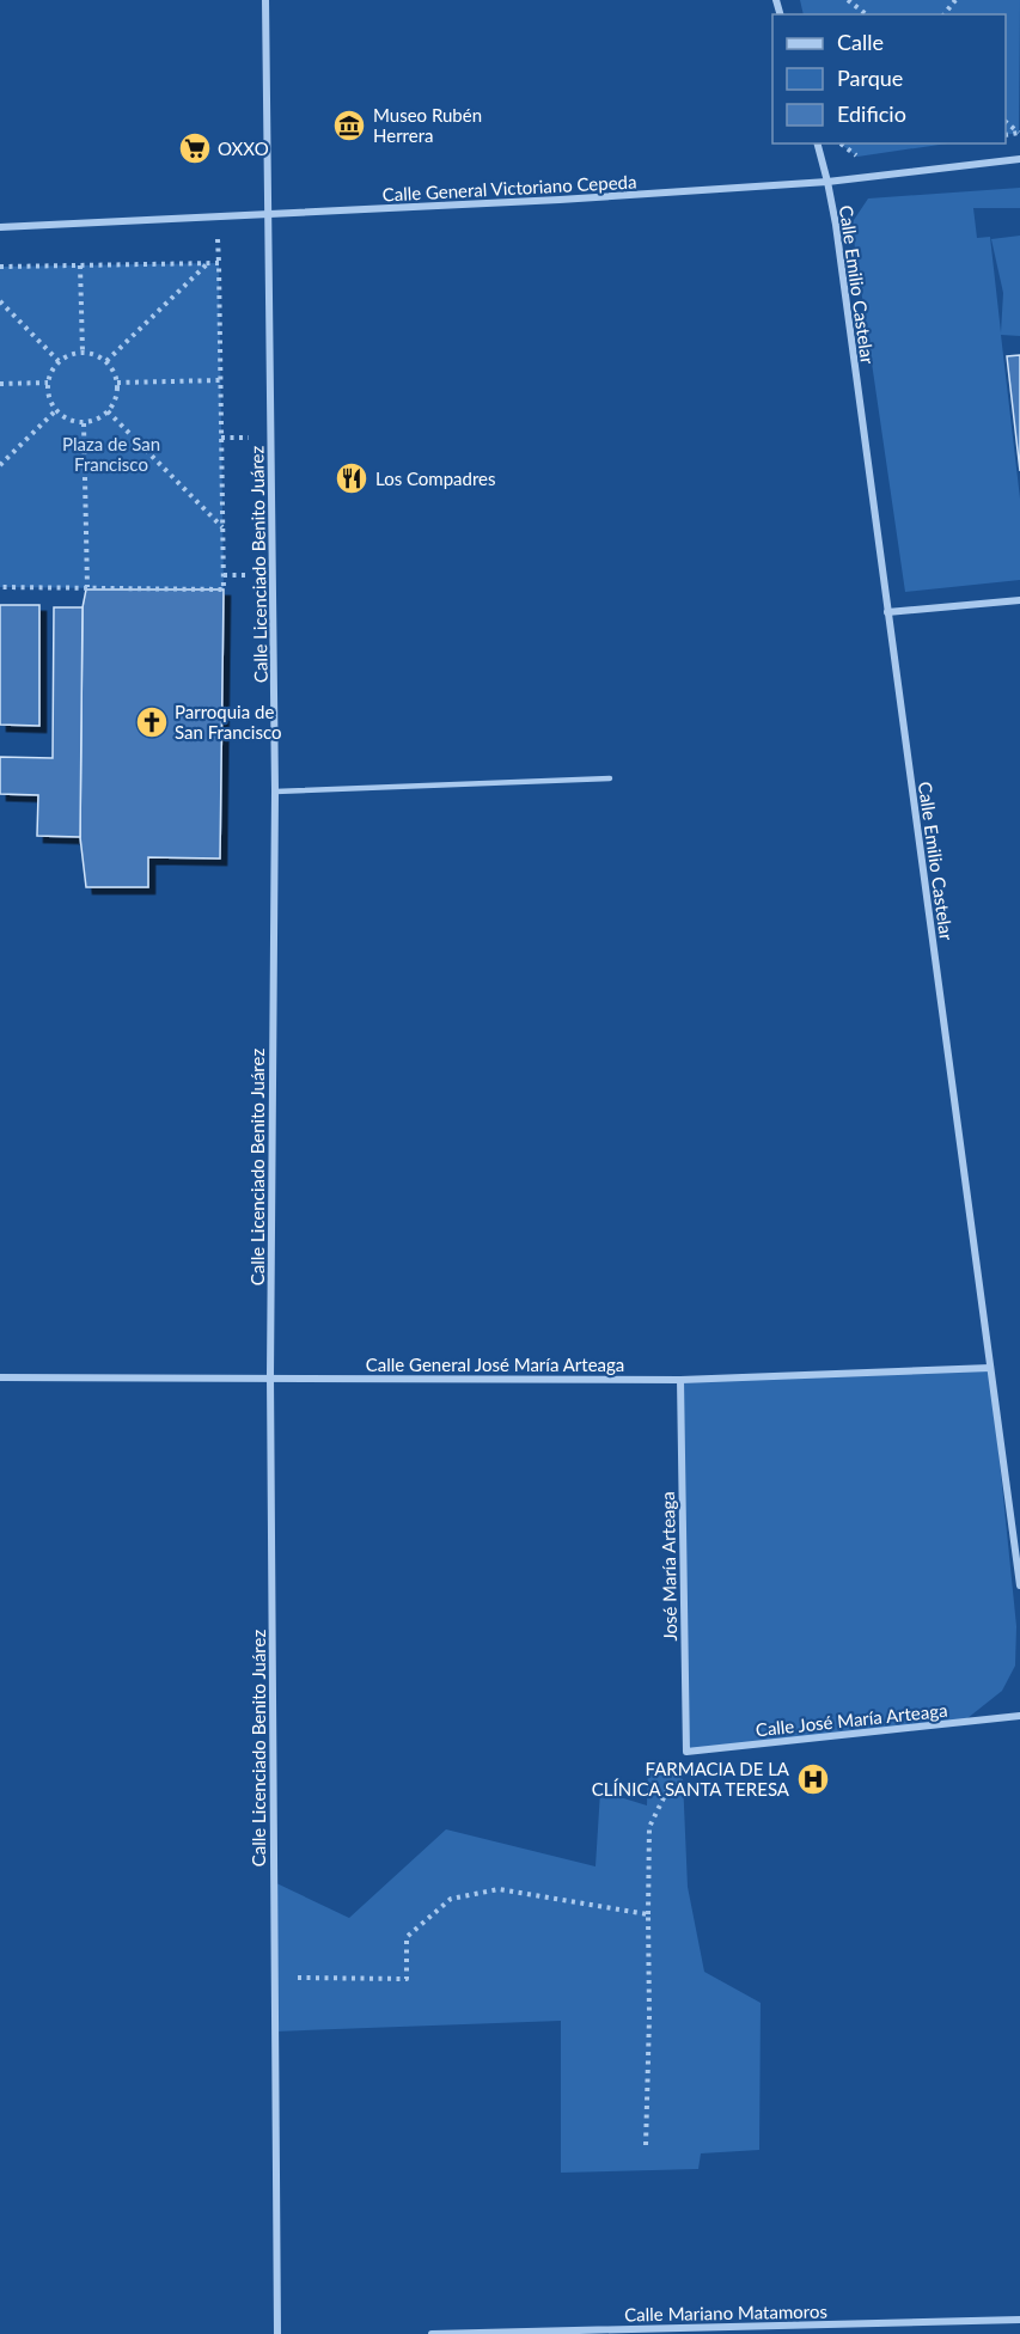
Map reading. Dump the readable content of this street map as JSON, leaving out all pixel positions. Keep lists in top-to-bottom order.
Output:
{
  "streets": {
    "street": [
      "Calle General Victoriano Cepeda",
      "Calle Emilio Castelar",
      "Calle Licenciado Benito Juárez",
      "Calle General José María Arteaga",
      "José María Arteaga",
      "Calle José María Arteaga",
      "Calle Mariano Matamoros"
    ]
  },
  "crossings": [
    ["Calle General Victoriano Cepeda", "Calle Emilio Castelar"],
    ["Calle General Victoriano Cepeda", "Calle Licenciado Benito Juárez"],
    ["Calle Emilio Castelar", "Calle General José María Arteaga"],
    ["Calle Licenciado Benito Juárez", "Calle General José María Arteaga"],
    ["Calle General José María Arteaga", "José María Arteaga"],
    ["José María Arteaga", "Calle José María Arteaga"]
  ],
  "parks": ["Plaza de San Francisco"],
  "places": {
    "museum": ["Museo Rubén Herrera"],
    "supermarket": ["OXXO"],
    "restaurant": ["Los Compadres"],
    "church": ["Parroquia de San Francisco"],
    "hospital": ["FARMACIA DE LA CLÍNICA SANTA TERESA"]
  },
  "legend": ["Calle", "Parque", "Edificio"]
}
